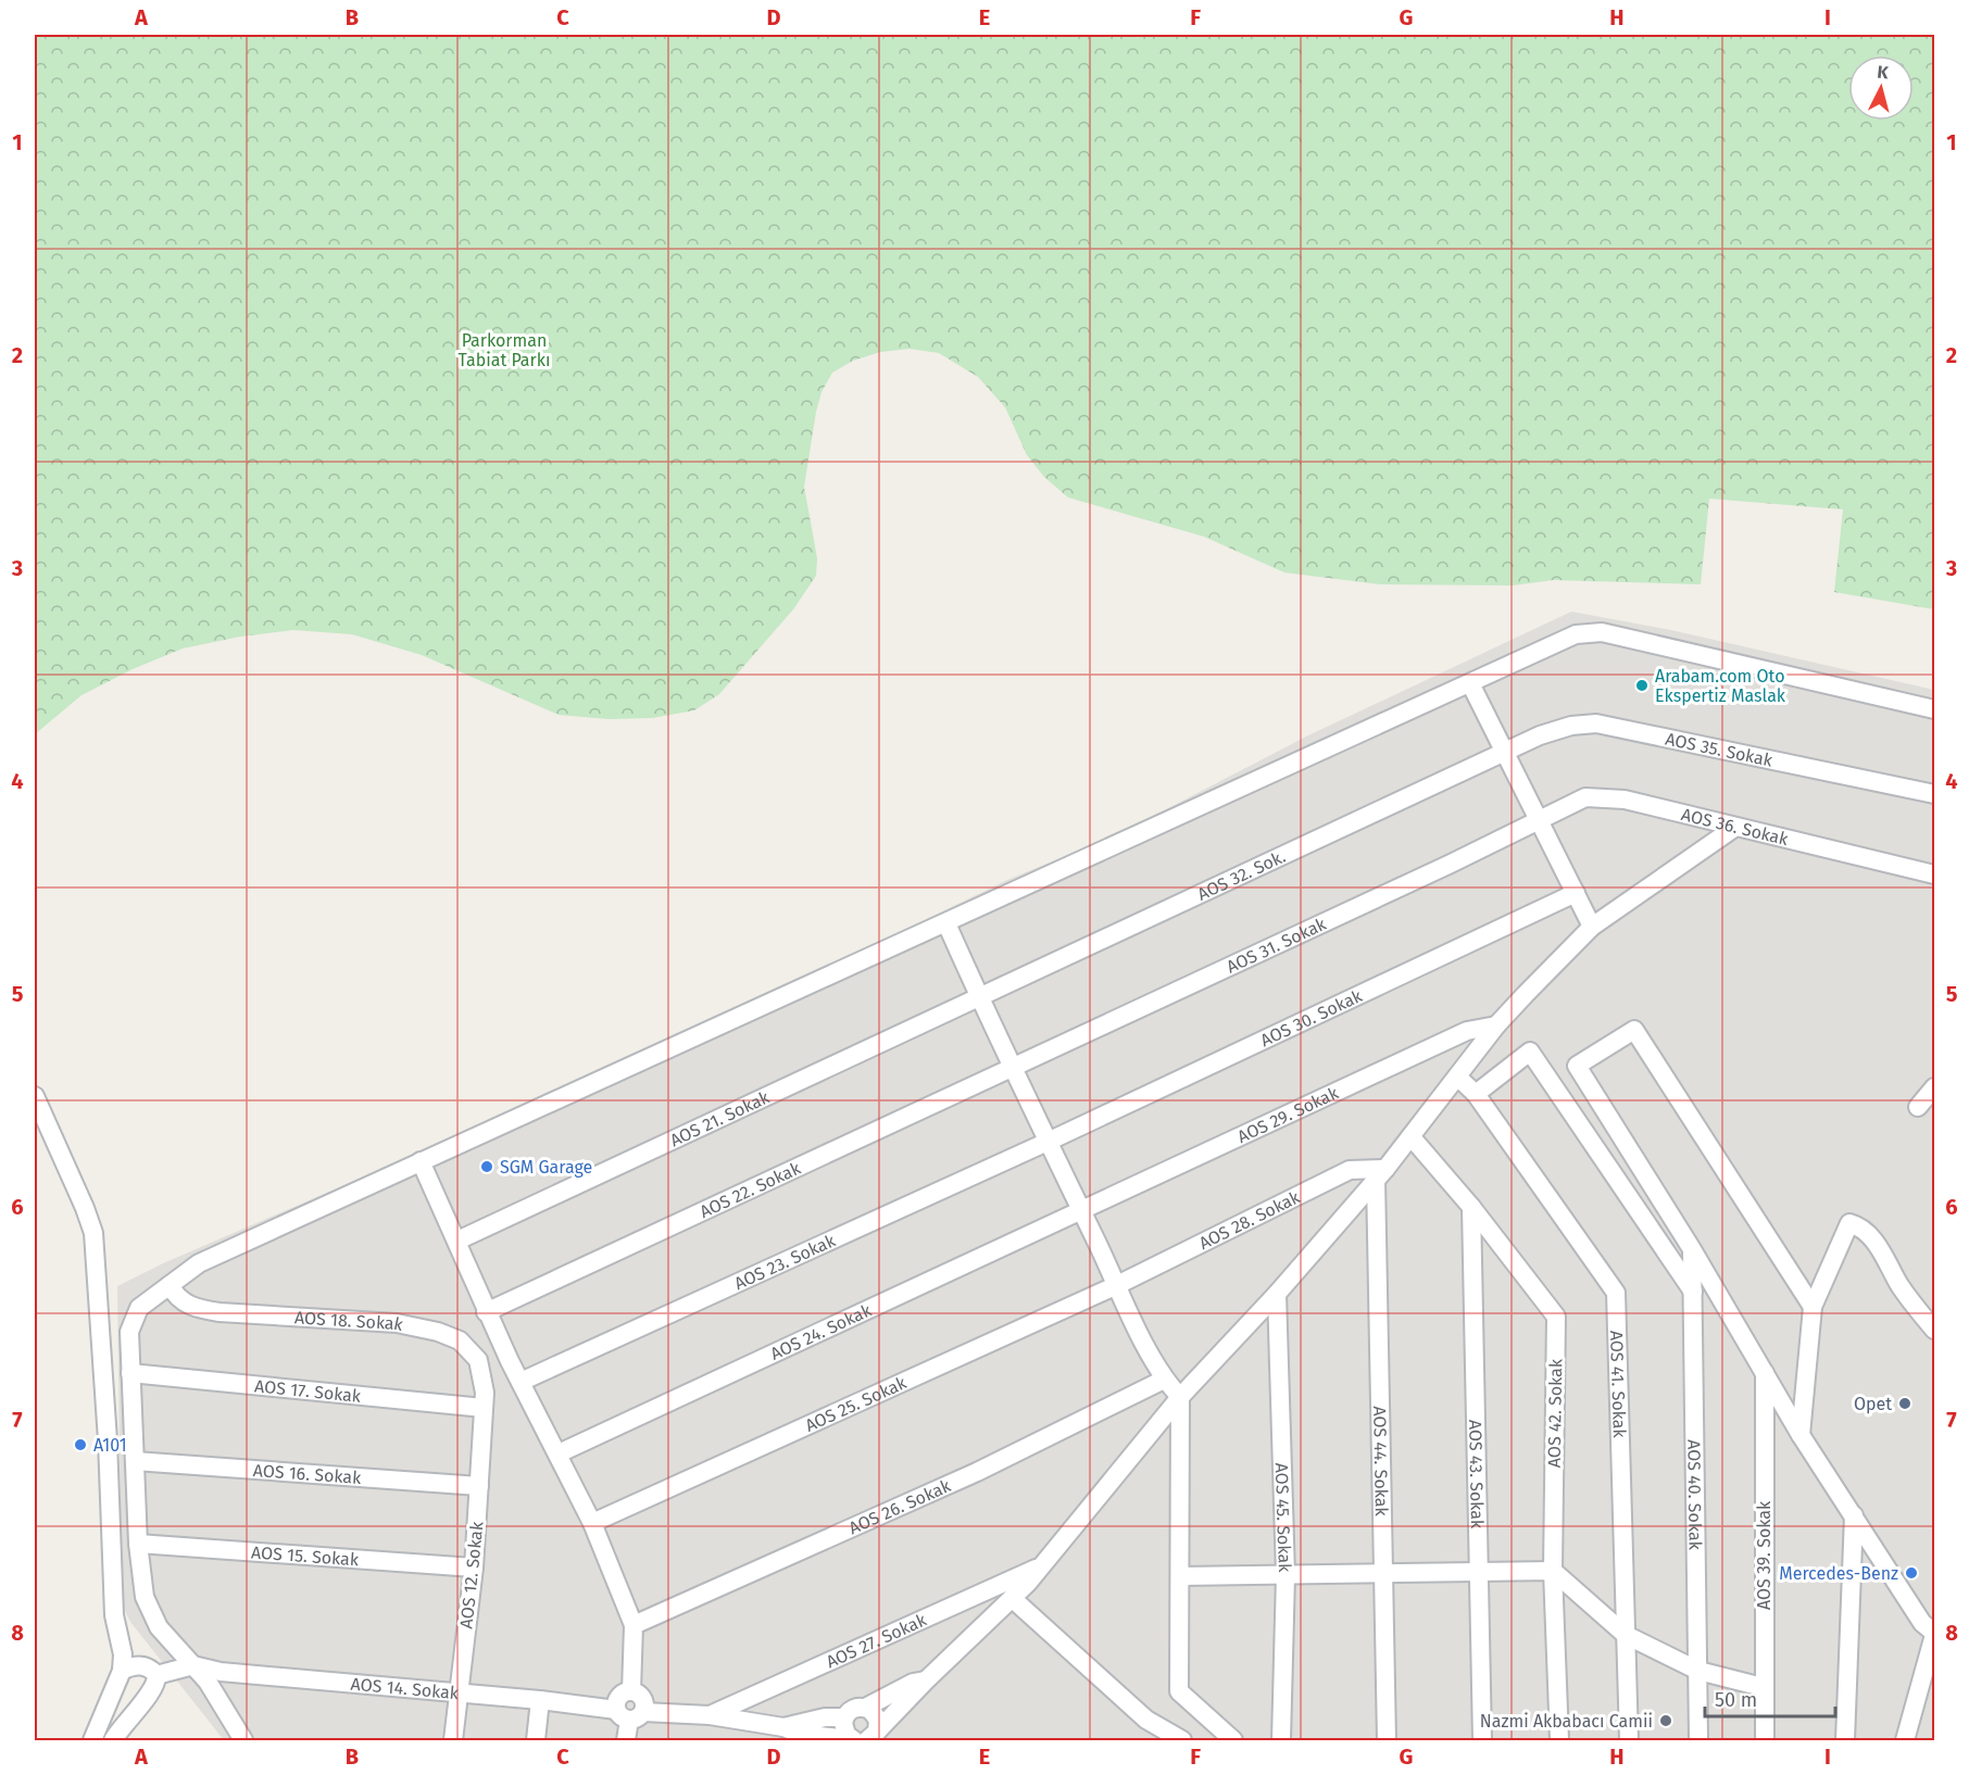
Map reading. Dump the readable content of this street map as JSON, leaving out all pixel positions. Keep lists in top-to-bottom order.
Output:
{
  "streets": {
    "street": [
      "AOS 35. Sokak",
      "AOS 36. Sokak",
      "AOS 32. Sok.",
      "AOS 31. Sokak",
      "AOS 30. Sokak",
      "AOS 29. Sokak",
      "AOS 21. Sokak",
      "AOS 22. Sokak",
      "AOS 28. Sokak",
      "AOS 23. Sokak",
      "AOS 18. Sokak",
      "AOS 24. Sokak",
      "AOS 41. Sokak",
      "AOS 17. Sokak",
      "AOS 25. Sokak",
      "AOS 42. Sokak",
      "AOS 44. Sokak",
      "AOS 16. Sokak",
      "AOS 43. Sokak",
      "AOS 40. Sokak",
      "AOS 26. Sokak",
      "AOS 45. Sokak",
      "AOS 15. Sokak",
      "AOS 39. Sokak",
      "AOS 12. Sokak",
      "AOS 27. Sokak",
      "AOS 14. Sokak"
    ]
  },
  "crossings": [
    ["AOS 35. Sokak", "AOS 32. Sok."],
    ["AOS 36. Sokak", "AOS 31. Sokak"],
    ["AOS 32. Sok.", "AOS 21. Sokak"],
    ["AOS 31. Sokak", "AOS 22. Sokak"],
    ["AOS 30. Sokak", "AOS 23. Sokak"],
    ["AOS 29. Sokak", "AOS 24. Sokak"],
    ["AOS 28. Sokak", "AOS 25. Sokak"],
    ["AOS 28. Sokak", "AOS 44. Sokak"],
    ["AOS 18. Sokak", "AOS 17. Sokak"],
    ["AOS 18. Sokak", "AOS 12. Sokak"],
    ["AOS 17. Sokak", "AOS 12. Sokak"],
    ["AOS 42. Sokak", "AOS 43. Sokak"],
    ["AOS 16. Sokak", "AOS 12. Sokak"],
    ["AOS 15. Sokak", "AOS 12. Sokak"],
    ["AOS 12. Sokak", "AOS 14. Sokak"],
    ["AOS 27. Sokak", "AOS 14. Sokak"]
  ],
  "parks": ["Parkorman Tabiat Parkı"],
  "places": [
    "Arabam.com Oto Ekspertiz Maslak",
    "SGM Garage",
    "Opet",
    "A101",
    "Mercedes-Benz",
    "Nazmi Akbabacı Camii"
  ],
  "scale_bar": "50 m",
  "north": "top",
  "grid": {
    "columns": [
      "A",
      "B",
      "C",
      "D",
      "E",
      "F",
      "G",
      "H",
      "I"
    ],
    "rows": [
      "1",
      "2",
      "3",
      "4",
      "5",
      "6",
      "7",
      "8"
    ]
  }
}
